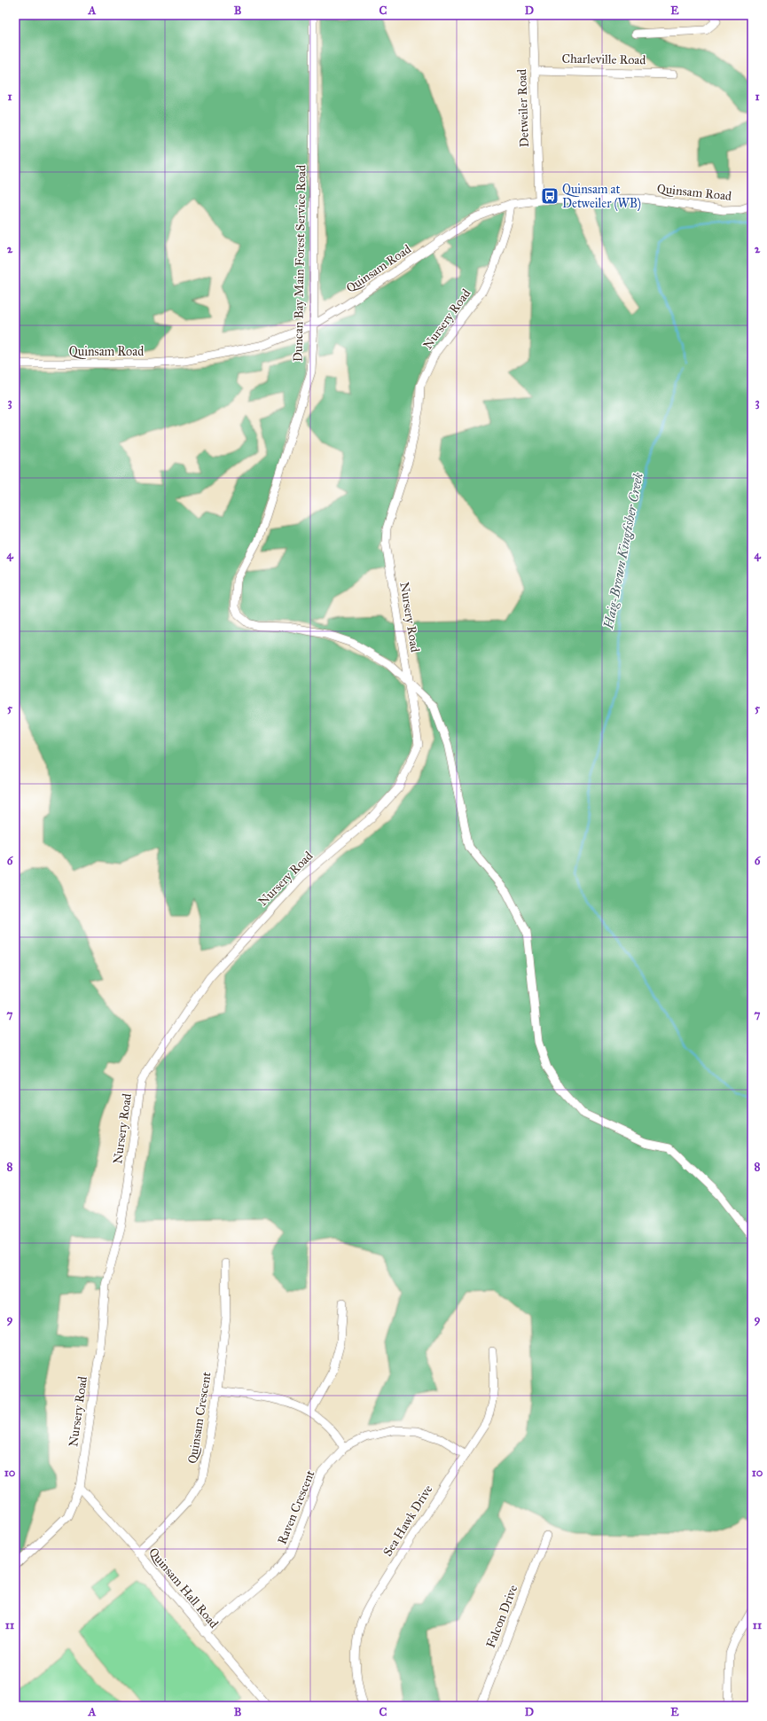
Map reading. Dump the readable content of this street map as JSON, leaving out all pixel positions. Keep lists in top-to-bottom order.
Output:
{
  "streets": {
    "street": [
      "Charleville Road",
      "Detweiler Road",
      "Quinsam Road",
      "Duncan Bay Main Forest Service Road",
      "Nursery Road",
      "Quinsam Crescent",
      "Raven Crescent",
      "Sea Hawk Drive",
      "Quinsam Hall Road",
      "Falcon Drive"
    ]
  },
  "crossings": [
    ["Charleville Road", "Detweiler Road"],
    ["Detweiler Road", "Quinsam Road"],
    ["Quinsam Road", "Duncan Bay Main Forest Service Road"],
    ["Quinsam Road", "Nursery Road"],
    ["Duncan Bay Main Forest Service Road", "Nursery Road"],
    ["Nursery Road", "Quinsam Hall Road"],
    ["Quinsam Crescent", "Quinsam Hall Road"],
    ["Raven Crescent", "Sea Hawk Drive"],
    ["Raven Crescent", "Quinsam Hall Road"]
  ],
  "water": ["Haig-Brown Kingfisher Creek"],
  "places": {
    "bus stop": ["Quinsam at Detweiler (WB)"]
  },
  "grid": {
    "columns": [
      "A",
      "B",
      "C",
      "D",
      "E"
    ],
    "rows": [
      "1",
      "2",
      "3",
      "4",
      "5",
      "6",
      "7",
      "8",
      "9",
      "10",
      "11"
    ]
  }
}
